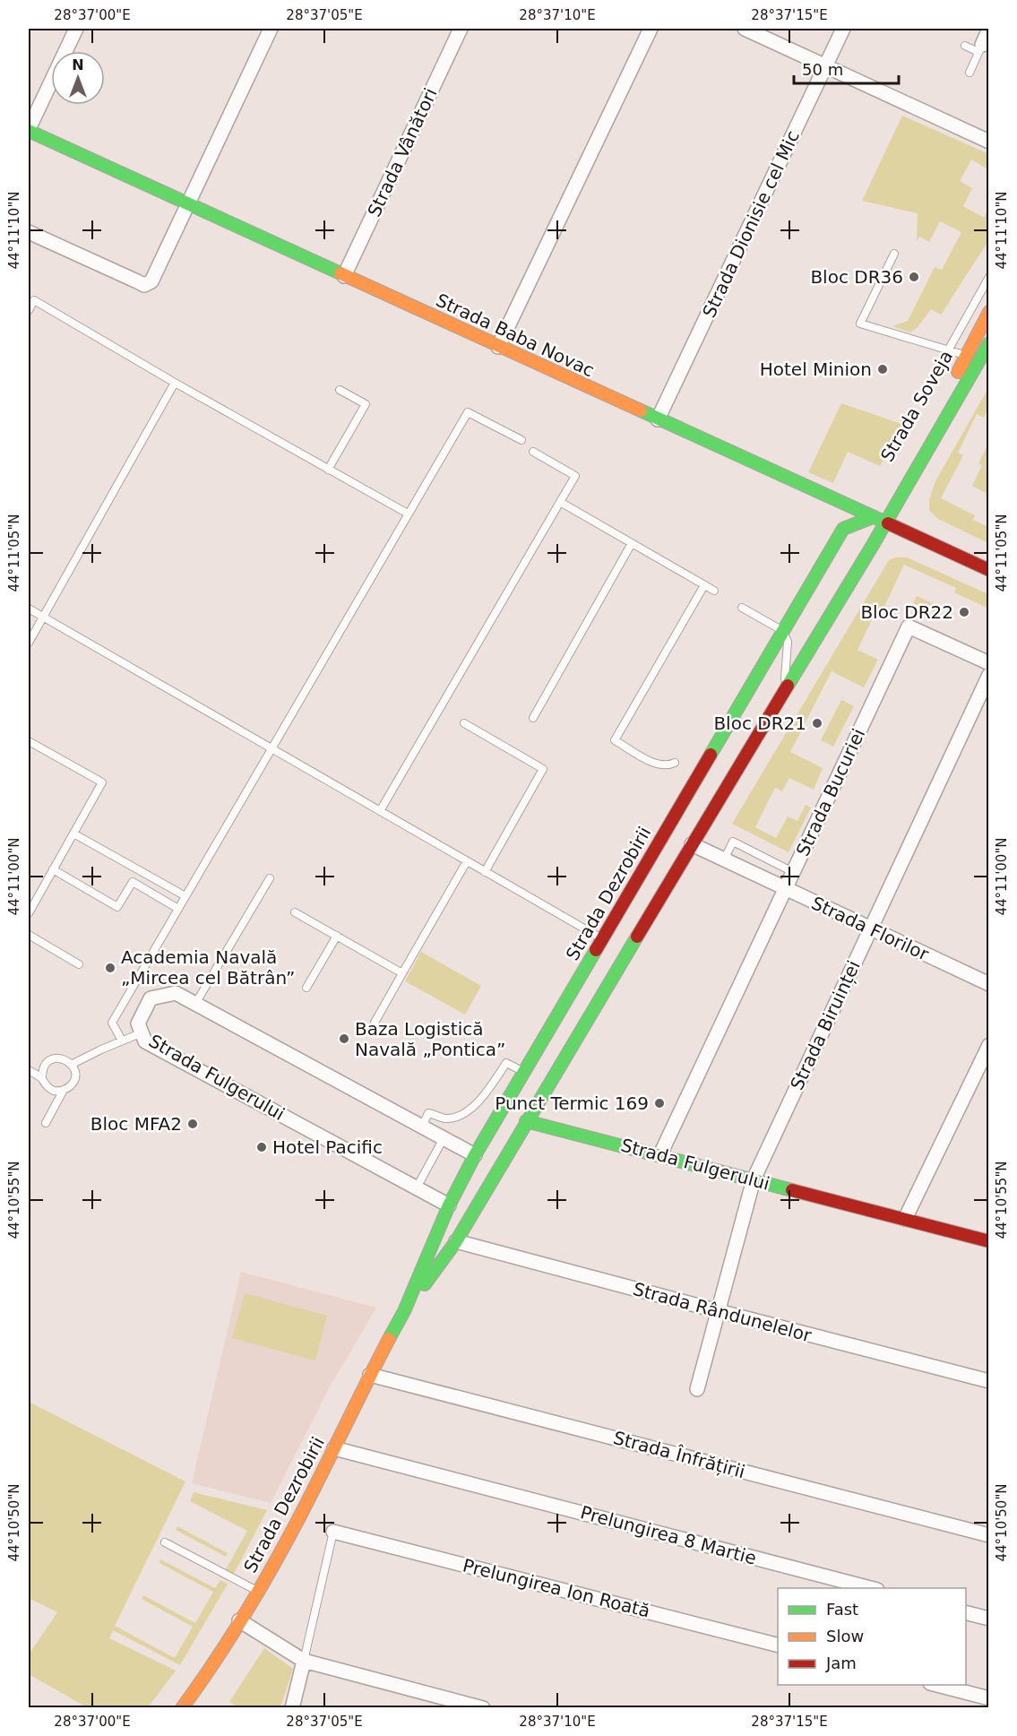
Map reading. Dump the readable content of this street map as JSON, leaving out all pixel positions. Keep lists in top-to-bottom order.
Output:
{
  "streets": {
    "main road": [
      "Strada Baba Novac",
      "Strada Soveja",
      "Strada Dezrobirii",
      "Strada Fulgerului"
    ],
    "street": [
      "Strada Vânători",
      "Strada Dionisie cel Mic",
      "Strada Bucuriei",
      "Strada Florilor",
      "Strada Biruinței",
      "Strada Rândunelelor",
      "Strada Înfrățirii",
      "Prelungirea 8 Martie",
      "Prelungirea Ion Roată"
    ]
  },
  "crossings": [
    ["Strada Vânători", "Strada Baba Novac"],
    ["Strada Dionisie cel Mic", "Strada Baba Novac"],
    ["Strada Baba Novac", "Strada Soveja"],
    ["Strada Baba Novac", "Strada Dezrobirii"],
    ["Strada Soveja", "Strada Dezrobirii"],
    ["Strada Bucuriei", "Strada Florilor"],
    ["Strada Bucuriei", "Strada Fulgerului"],
    ["Strada Dezrobirii", "Strada Florilor"],
    ["Strada Dezrobirii", "Strada Fulgerului"],
    ["Strada Dezrobirii", "Strada Rândunelelor"],
    ["Strada Dezrobirii", "Strada Înfrățirii"],
    ["Strada Dezrobirii", "Prelungirea 8 Martie"],
    ["Strada Florilor", "Strada Biruinței"],
    ["Strada Biruinței", "Strada Fulgerului"],
    ["Strada Biruinței", "Strada Rândunelelor"]
  ],
  "places": [
    "Bloc DR36",
    "Hotel Minion",
    "Bloc DR22",
    "Bloc DR21",
    "Academia Navală „Mircea cel Bătrân”",
    "Baza Logistică Navală „Pontica”",
    "Punct Termic 169",
    "Bloc MFA2",
    "Hotel Pacific"
  ],
  "legend": ["Fast", "Slow", "Jam"],
  "scale_bar": "50 m",
  "north": "top",
  "coordinates": [
    "28°37'00\"E",
    "28°37'05\"E",
    "28°37'10\"E",
    "28°37'15\"E",
    "44°11'10\"N",
    "44°11'05\"N",
    "44°11'00\"N",
    "44°10'55\"N",
    "44°10'50\"N"
  ]
}
